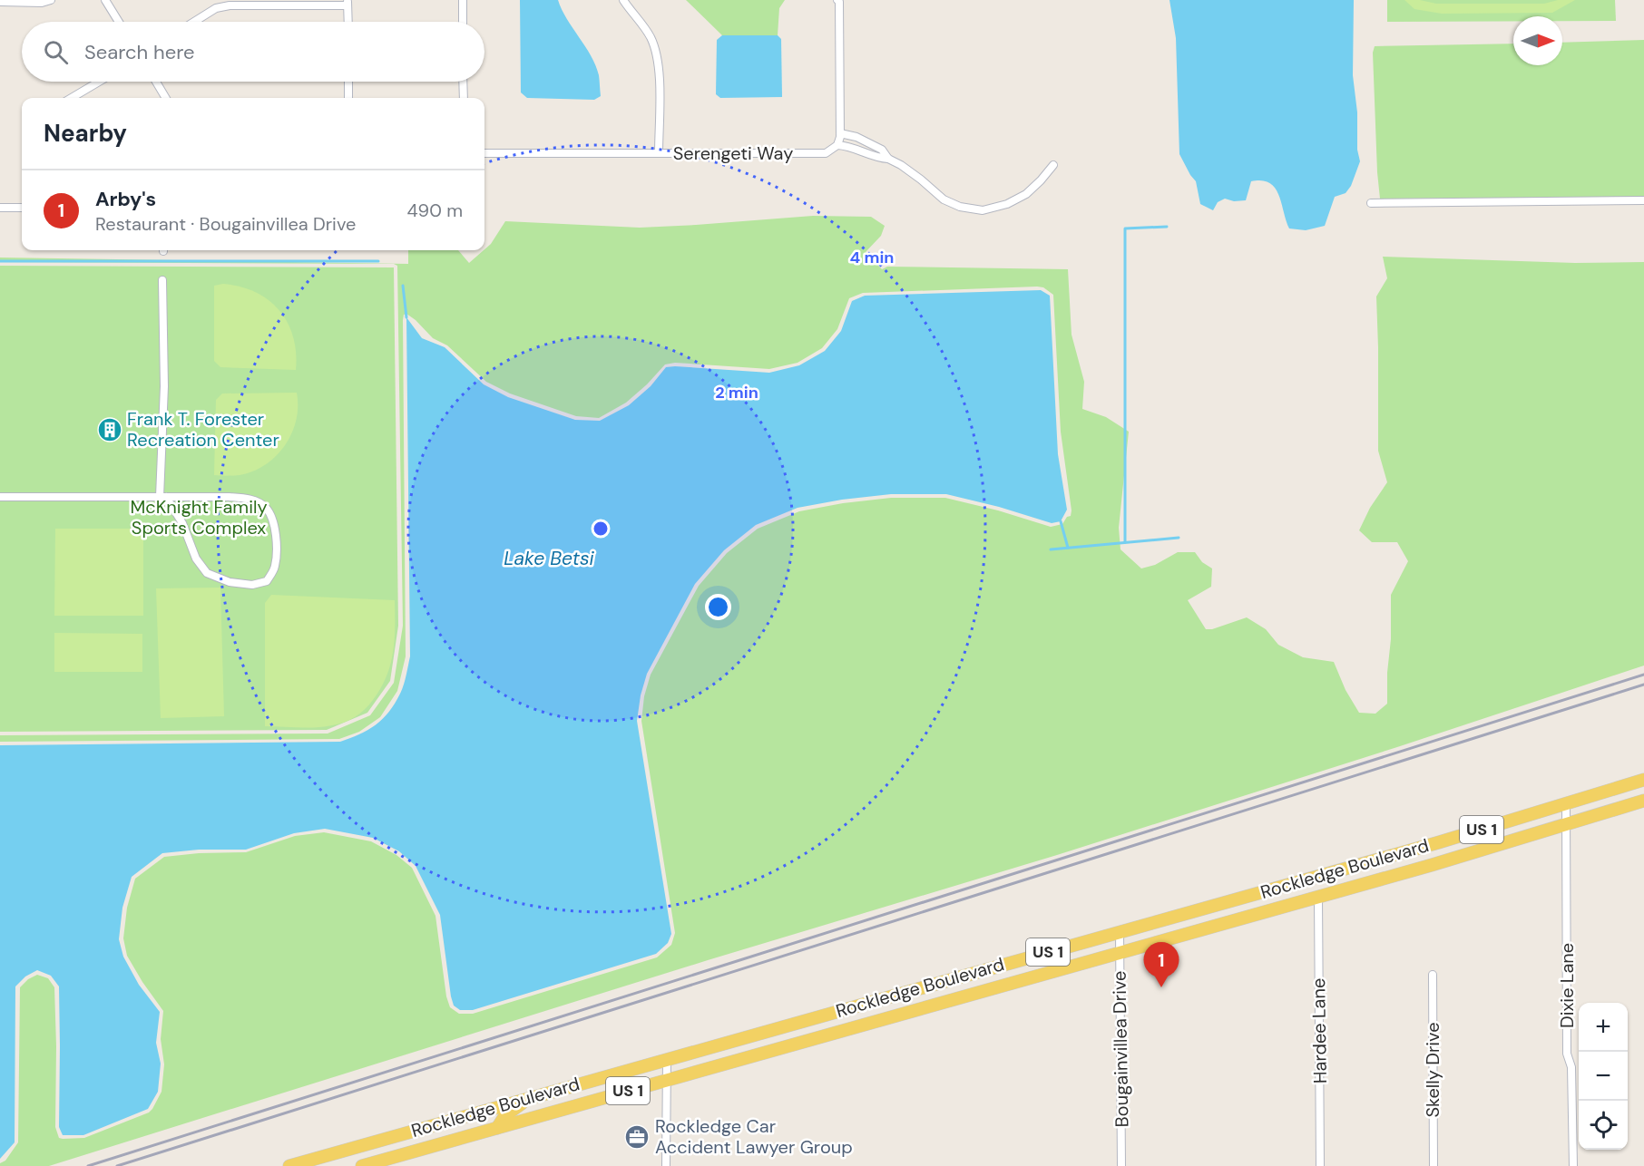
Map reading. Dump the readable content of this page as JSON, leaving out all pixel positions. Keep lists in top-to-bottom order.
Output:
{
  "streets": {
    "main road": ["US 1", "Rockledge Boulevard"],
    "street": [
      "Serengeti Way",
      "Dixie Lane",
      "Hardee Lane",
      "Bougainvillea Drive",
      "Skelly Drive"
    ]
  },
  "crossings": [
    ["Rockledge Boulevard", "Dixie Lane"],
    ["Rockledge Boulevard", "Hardee Lane"],
    ["Rockledge Boulevard", "Bougainvillea Drive"]
  ],
  "water": ["Lake Betsi"],
  "parks": ["McKnight Family Sports Complex"],
  "places": {
    "building": ["Frank T. Forester Recreation Center"],
    "office": ["Rockledge Car Accident Lawyer Group"]
  },
  "north": "right",
  "page": {
    "search": "Search here",
    "heading": "Nearby",
    "list": [
      {
        "mark": "1",
        "name": "Arby's",
        "note": "Restaurant · Bougainvillea Drive",
        "value": "490 m"
      }
    ],
    "pins": "1",
    "map_buttons": ["+", "−"]
  },
  "rings": ["4 min", "2 min"]
}
